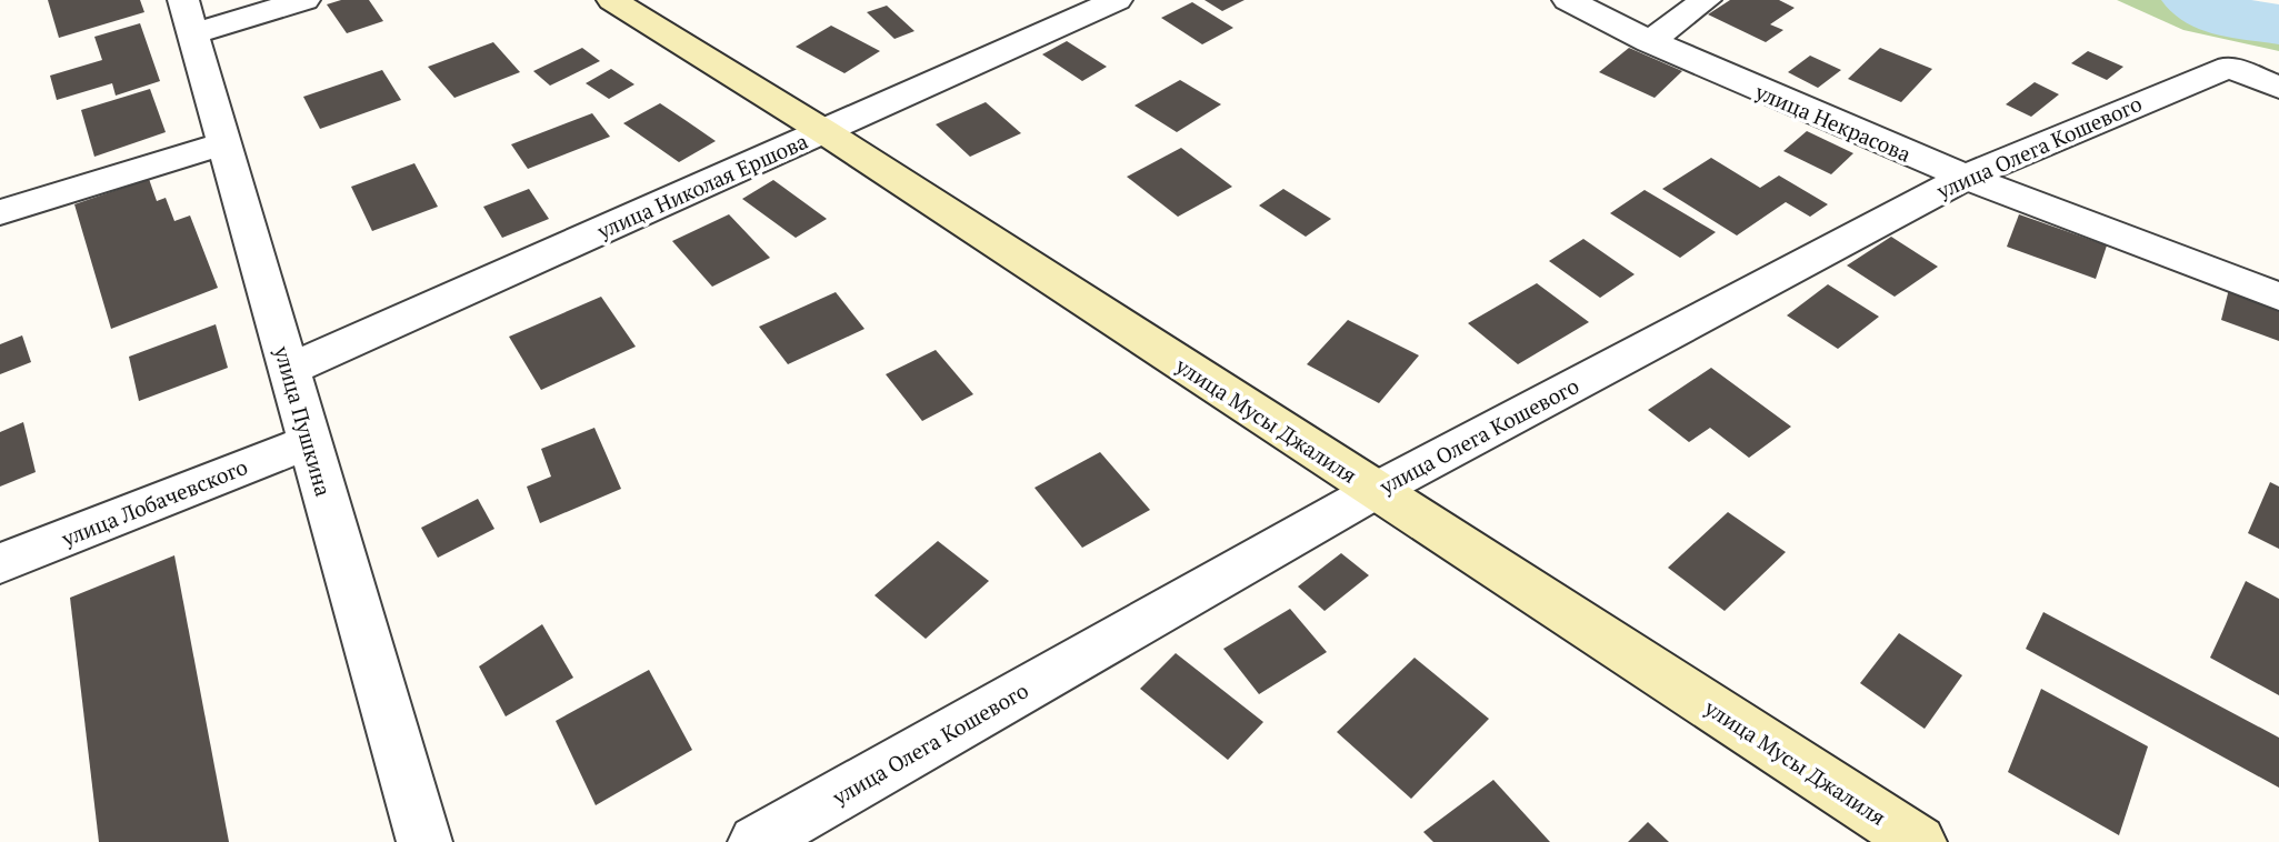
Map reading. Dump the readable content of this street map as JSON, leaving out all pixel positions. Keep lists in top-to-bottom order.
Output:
{
  "streets": {
    "main road": ["улица Мусы Джалиля"],
    "street": [
      "улица Некрасова",
      "улица Олега Кошевого",
      "улица Николая Ершова",
      "улица Пушкина",
      "улица Лобачевского"
    ]
  },
  "crossings": [
    ["улица Некрасова", "улица Олега Кошевого"],
    ["улица Олега Кошевого", "улица Мусы Джалиля"],
    ["улица Николая Ершова", "улица Мусы Джалиля"],
    ["улица Николая Ершова", "улица Пушкина"],
    ["улица Пушкина", "улица Лобачевского"]
  ]
}
